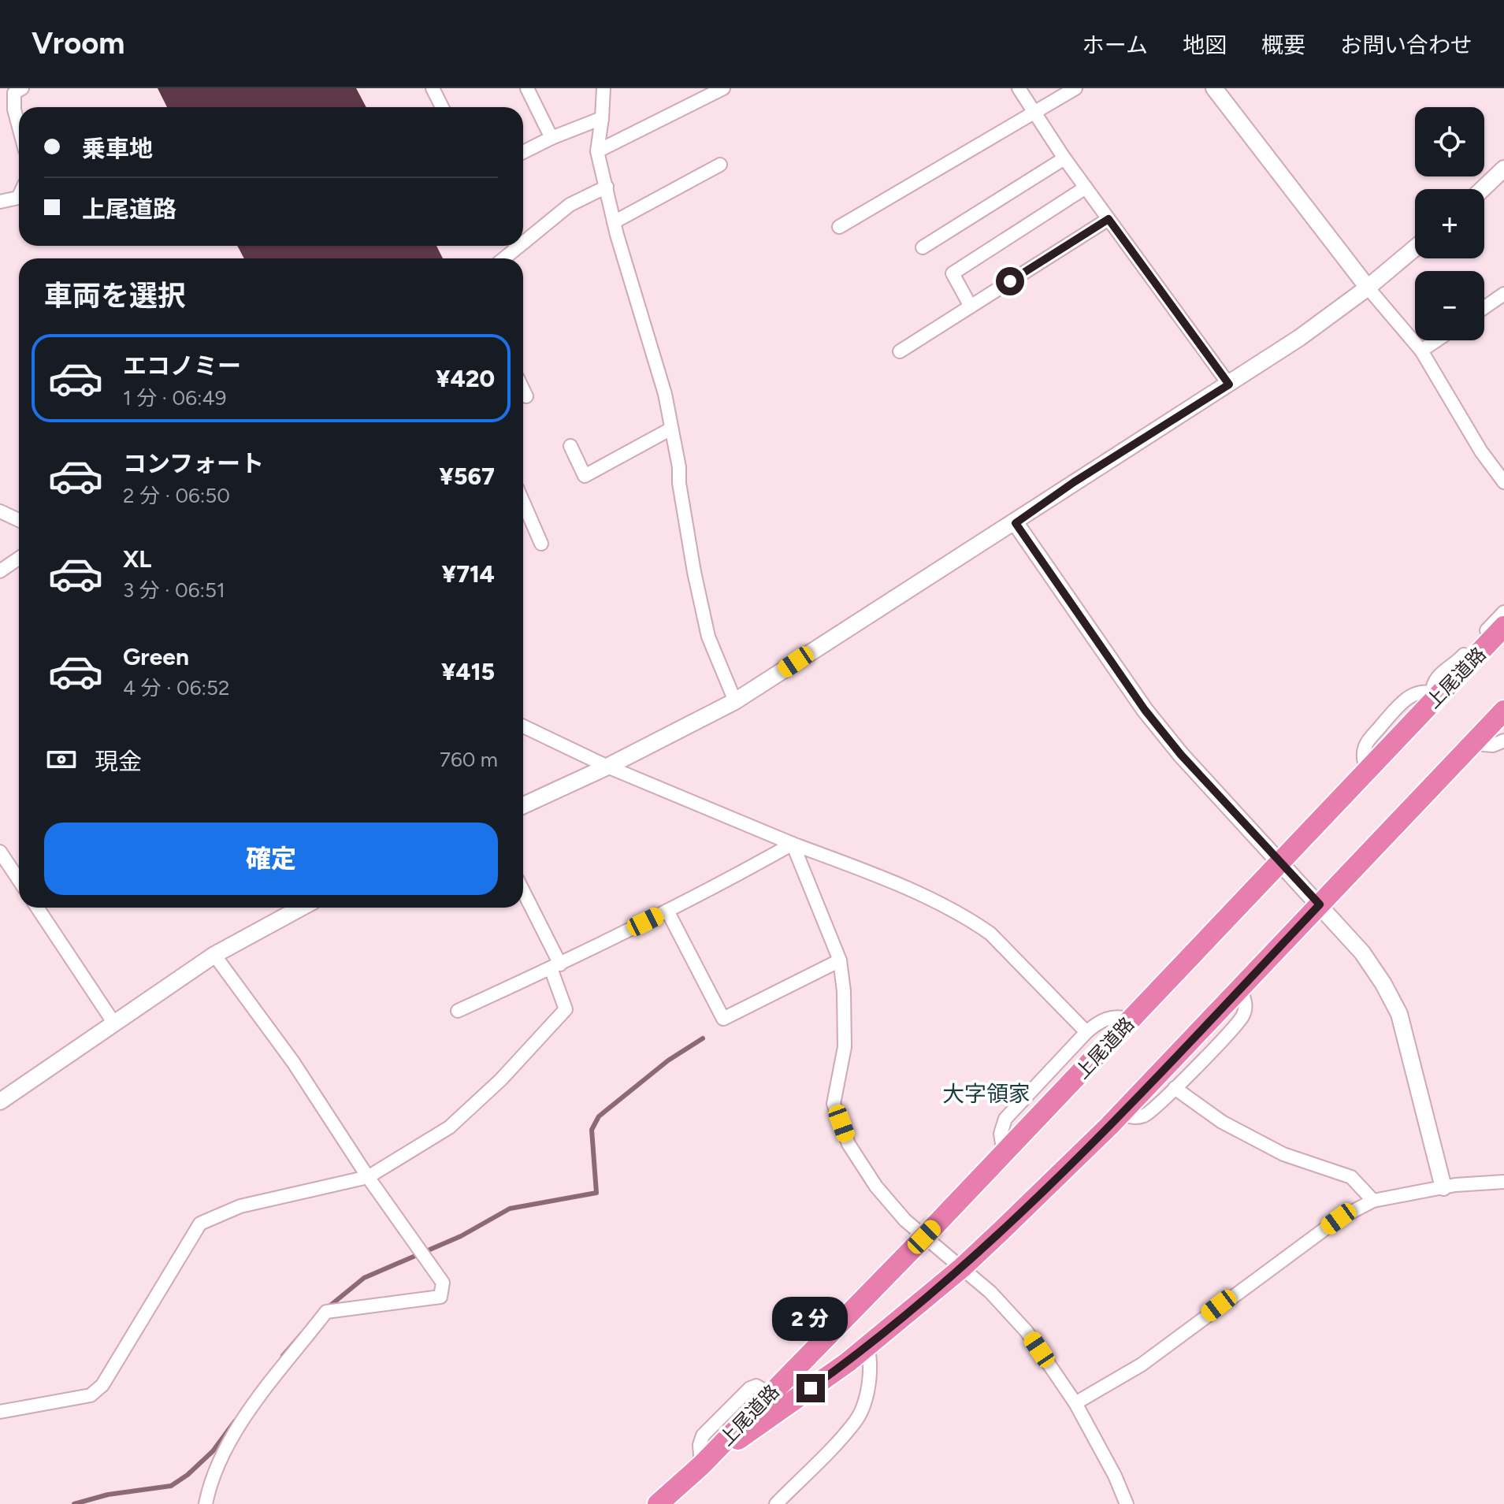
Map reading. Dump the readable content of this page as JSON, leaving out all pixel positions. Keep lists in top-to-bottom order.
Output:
{
  "streets": {
    "highway": ["上尾道路"]
  },
  "districts": ["大字領家"],
  "page": {
    "header": "Vroom",
    "nav": [
      "ホーム",
      "地図",
      "概要",
      "お問い合わせ"
    ],
    "map_buttons": ["+", "−"],
    "banner": ["乗車地", "上尾道路"],
    "heading": "車両を選択",
    "list": [
      {
        "name": "エコノミー",
        "note": "1 分 · 06:49",
        "value": "¥420"
      },
      {
        "name": "コンフォート",
        "note": "2 分 · 06:50",
        "value": "¥567"
      },
      {
        "name": "XL",
        "note": "3 分 · 06:51",
        "value": "¥714"
      },
      {
        "name": "Green",
        "note": "4 分 · 06:52",
        "value": "¥415"
      }
    ],
    "pay": ["現金", "760 m"],
    "buttons": "確定",
    "bubble": "2 分"
  }
}
